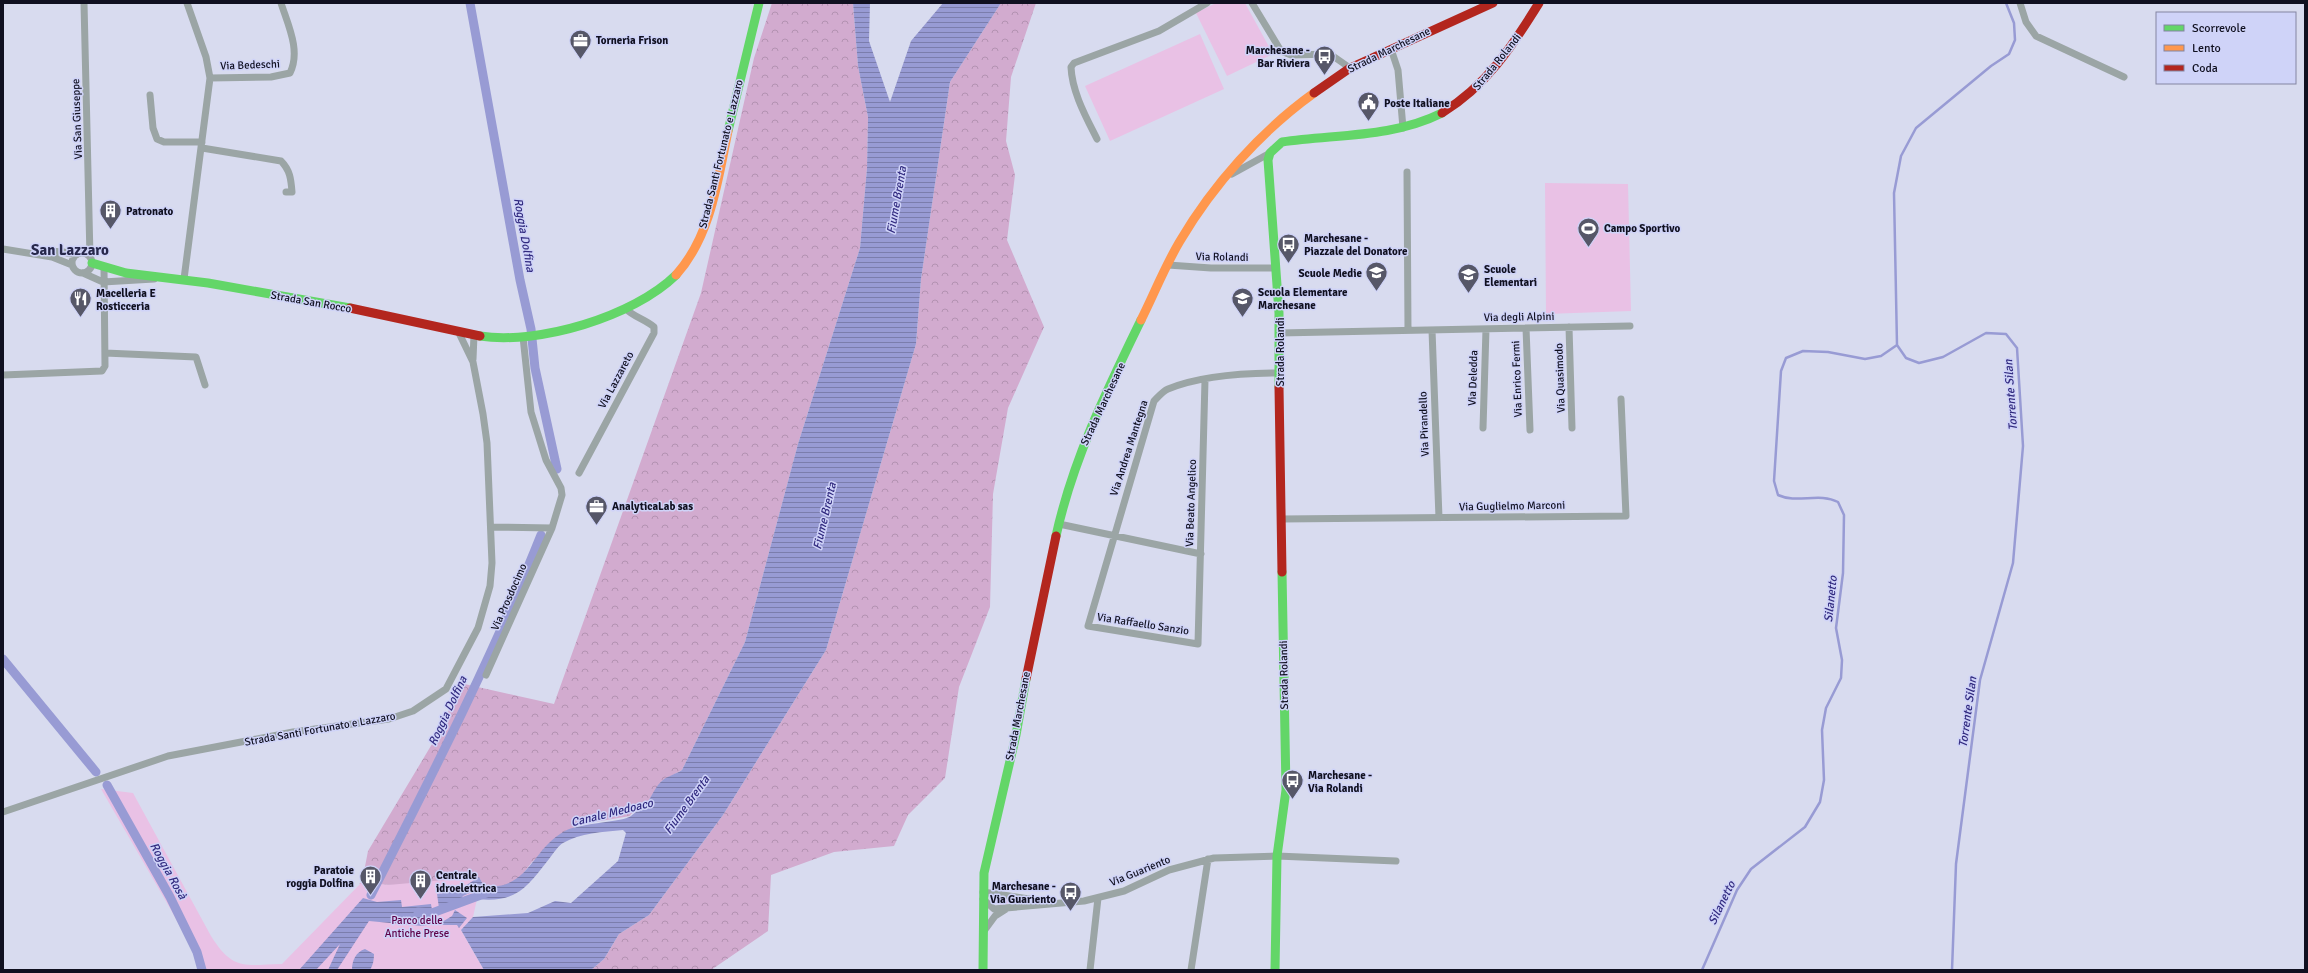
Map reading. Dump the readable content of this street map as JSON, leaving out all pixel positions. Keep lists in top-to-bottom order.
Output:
{
  "streets": {
    "street": [
      "Strada Marchesane",
      "Strada Rolandi",
      "Via Bedeschi",
      "Via San Giuseppe",
      "Strada Santi Fortunato e Lazzaro",
      "Via Rolandi",
      "Strada San Rocco",
      "Via degli Alpini",
      "Via Deledda",
      "Via Quasimodo",
      "Via Enrico Fermi",
      "Via Lazzareto",
      "Via Pirandello",
      "Via Andrea Mantegna",
      "Via Beato Angelico",
      "Via Guglielmo Marconi",
      "Via Prosdocimo",
      "Via Raffaello Sanzio",
      "Via Guariento"
    ]
  },
  "crossings": [
    ["Strada Marchesane", "Via Rolandi"],
    ["Strada Marchesane", "Via Beato Angelico"],
    ["Strada Marchesane", "Via Guariento"],
    ["Strada Rolandi", "Via Rolandi"],
    ["Strada Rolandi", "Via degli Alpini"],
    ["Strada Rolandi", "Via Andrea Mantegna"],
    ["Strada Rolandi", "Via Guglielmo Marconi"],
    ["Strada Rolandi", "Via Guariento"],
    ["Via San Giuseppe", "Strada San Rocco"],
    ["Strada Santi Fortunato e Lazzaro", "Strada San Rocco"],
    ["Strada Santi Fortunato e Lazzaro", "Via Lazzareto"],
    ["Strada Santi Fortunato e Lazzaro", "Via Prosdocimo"],
    ["Via degli Alpini", "Via Deledda"],
    ["Via degli Alpini", "Via Quasimodo"],
    ["Via degli Alpini", "Via Enrico Fermi"],
    ["Via degli Alpini", "Via Pirandello"],
    ["Via Pirandello", "Via Guglielmo Marconi"],
    ["Via Andrea Mantegna", "Via Beato Angelico"],
    ["Via Andrea Mantegna", "Via Raffaello Sanzio"],
    ["Via Beato Angelico", "Via Raffaello Sanzio"]
  ],
  "districts": ["San Lazzaro"],
  "water": [
    "Fiume Brenta",
    "Roggia Dolfina",
    "Torrente Silan",
    "Silanetto",
    "Canale Medoaco",
    "Roggia Rosà"
  ],
  "parks": ["Parco delle Antiche Prese"],
  "places": {
    "office": ["Torneria Frison", "AnalyticaLab sas"],
    "bus stop": [
      "Marchesane - Bar Riviera",
      "Marchesane - Piazzale del Donatore",
      "Marchesane - Via Rolandi",
      "Marchesane - Via Guariento"
    ],
    "public building": ["Poste Italiane"],
    "building": ["Patronato", "Paratoie roggia Dolfina", "Centrale idroelettrica"],
    "sports": ["Campo Sportivo"],
    "school or university": ["Scuole Medie", "Scuole Elementari", "Scuola Elementare Marchesane"],
    "restaurant": ["Macelleria E Rosticceria"]
  },
  "legend": ["Scorrevole", "Lento", "Coda"]
}
